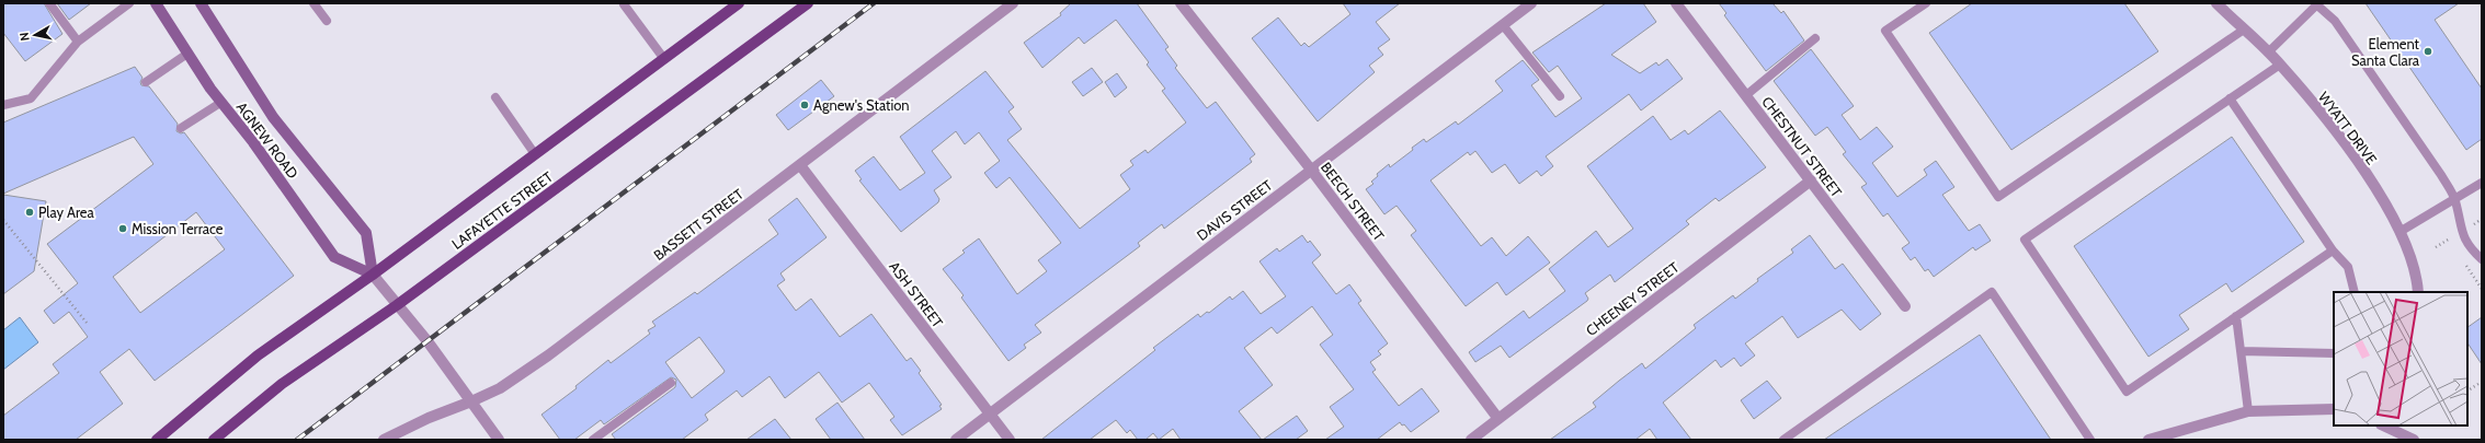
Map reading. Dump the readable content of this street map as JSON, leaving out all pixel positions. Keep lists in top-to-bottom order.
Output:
{
  "streets": {
    "main road": ["AGNEW ROAD", "LAFAYETTE STREET"],
    "street": [
      "WYATT DRIVE",
      "CHESTNUT STREET",
      "BEECH STREET",
      "DAVIS STREET",
      "BASSETT STREET",
      "ASH STREET",
      "CHEENEY STREET"
    ]
  },
  "crossings": [
    ["AGNEW ROAD", "LAFAYETTE STREET"],
    ["AGNEW ROAD", "BASSETT STREET"],
    ["CHESTNUT STREET", "CHEENEY STREET"],
    ["BEECH STREET", "DAVIS STREET"],
    ["BEECH STREET", "CHEENEY STREET"],
    ["DAVIS STREET", "ASH STREET"],
    ["BASSETT STREET", "ASH STREET"]
  ],
  "places": [
    "Element Santa Clara",
    "Agnew's Station",
    "Play Area",
    "Mission Terrace"
  ],
  "north": "left"
}
